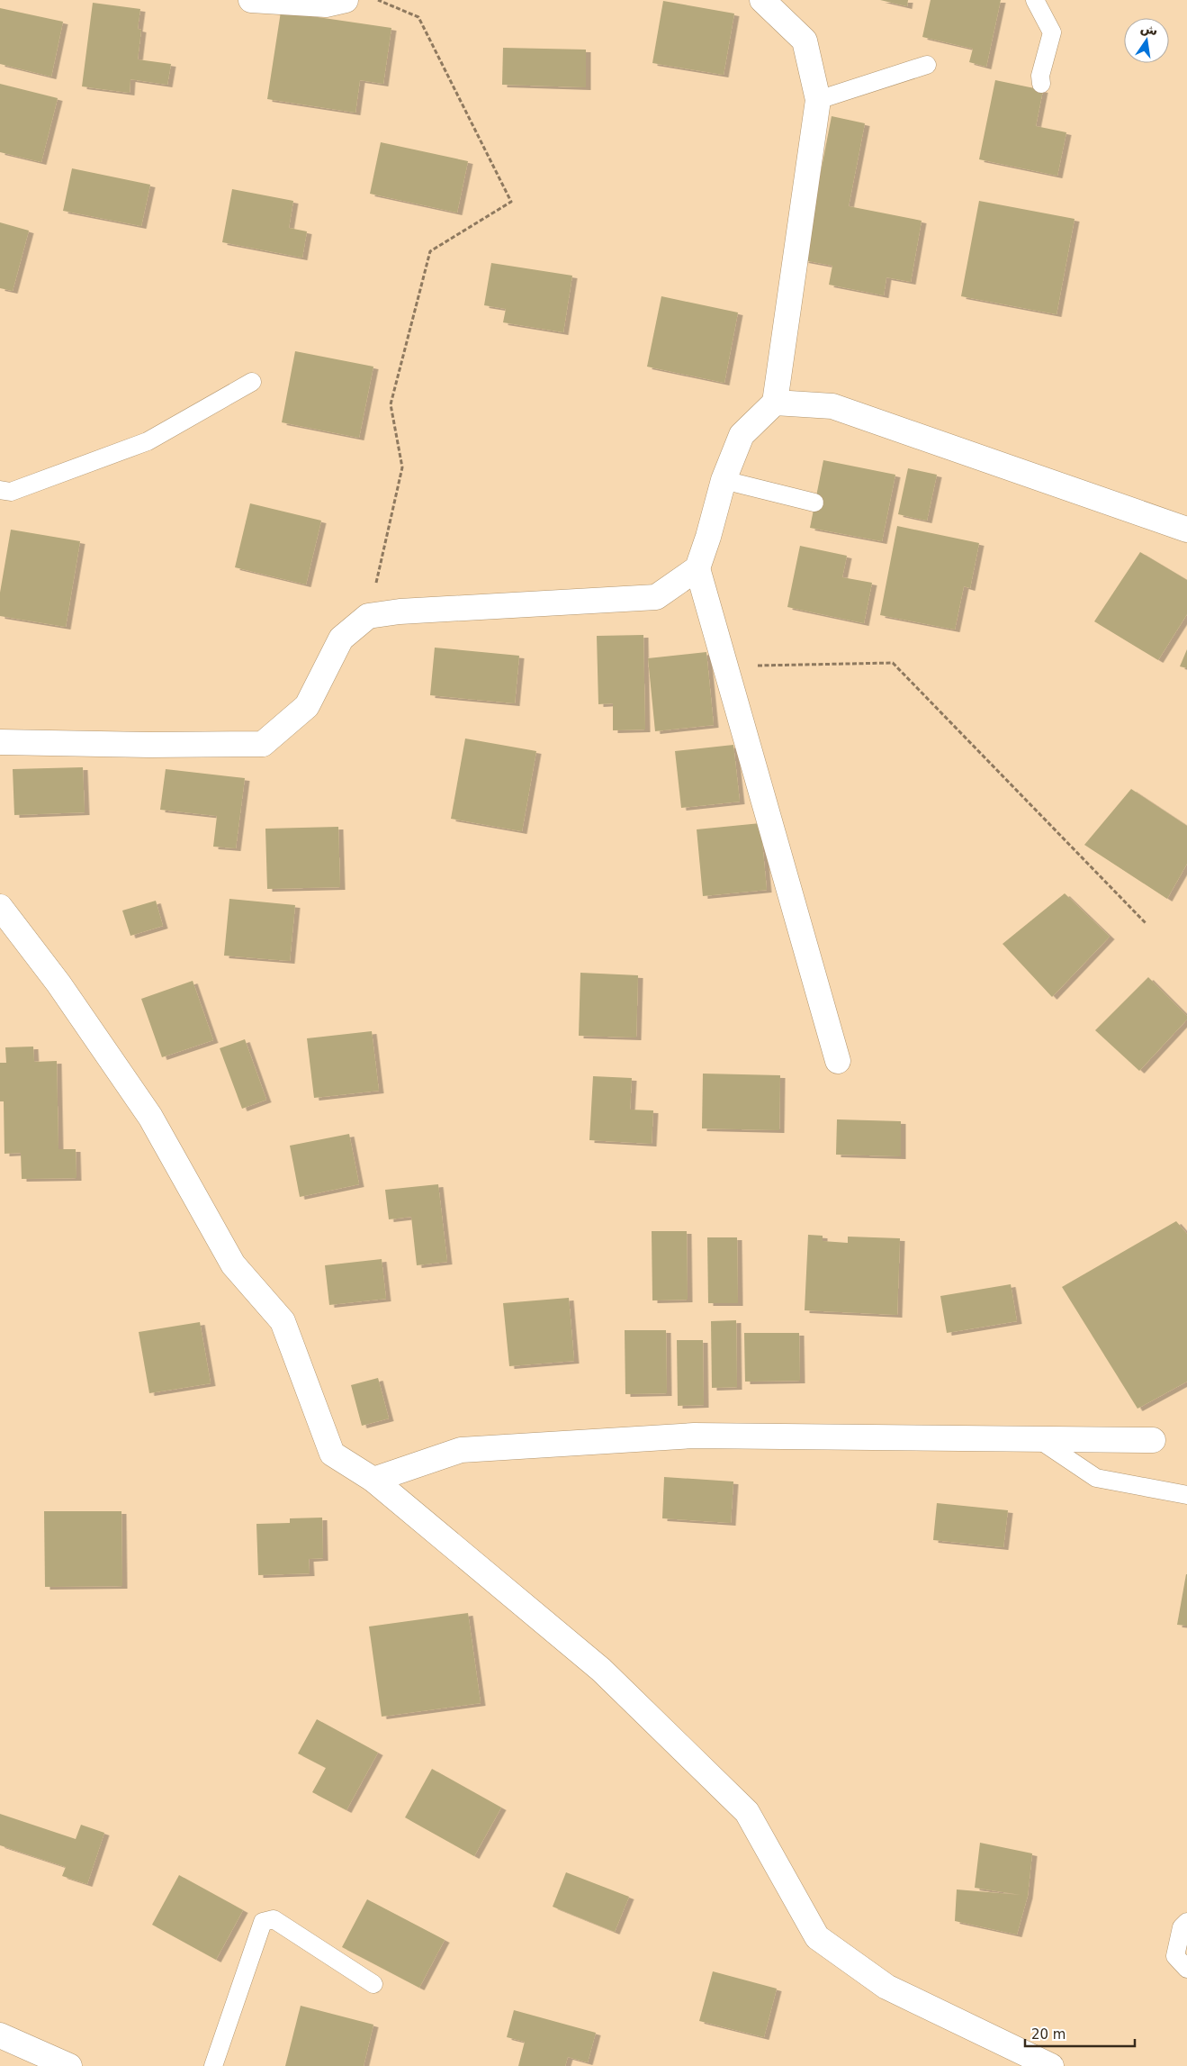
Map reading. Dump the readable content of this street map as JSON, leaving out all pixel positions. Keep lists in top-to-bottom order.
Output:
{
  "scale_bar": "20 m",
  "north": "top"
}
